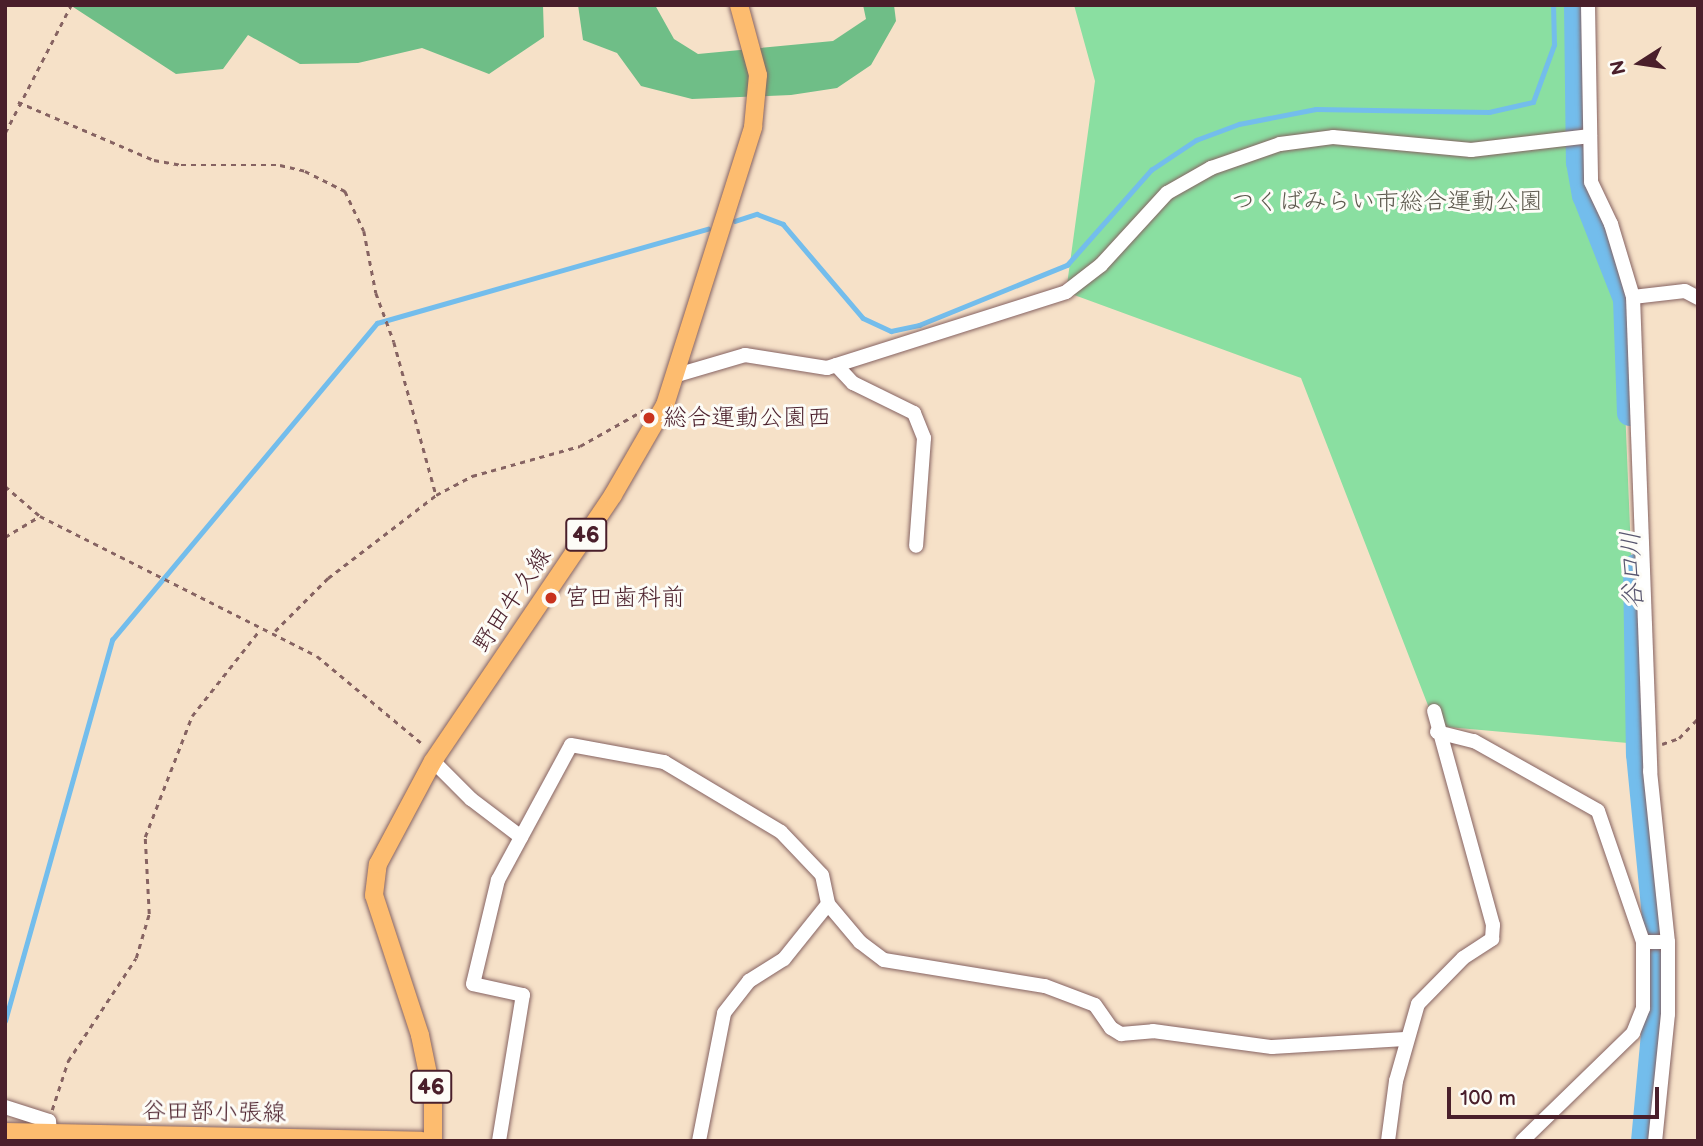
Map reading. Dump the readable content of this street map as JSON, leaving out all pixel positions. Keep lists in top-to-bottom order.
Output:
{
  "streets": {
    "main road": ["46", "野田牛久線", "谷田部小張線"]
  },
  "water": ["谷口川"],
  "parks": ["つくばみらい市総合運動公園"],
  "places": ["総合運動公園西", "宮田歯科前"],
  "scale_bar": "100 m",
  "north": "left"
}
